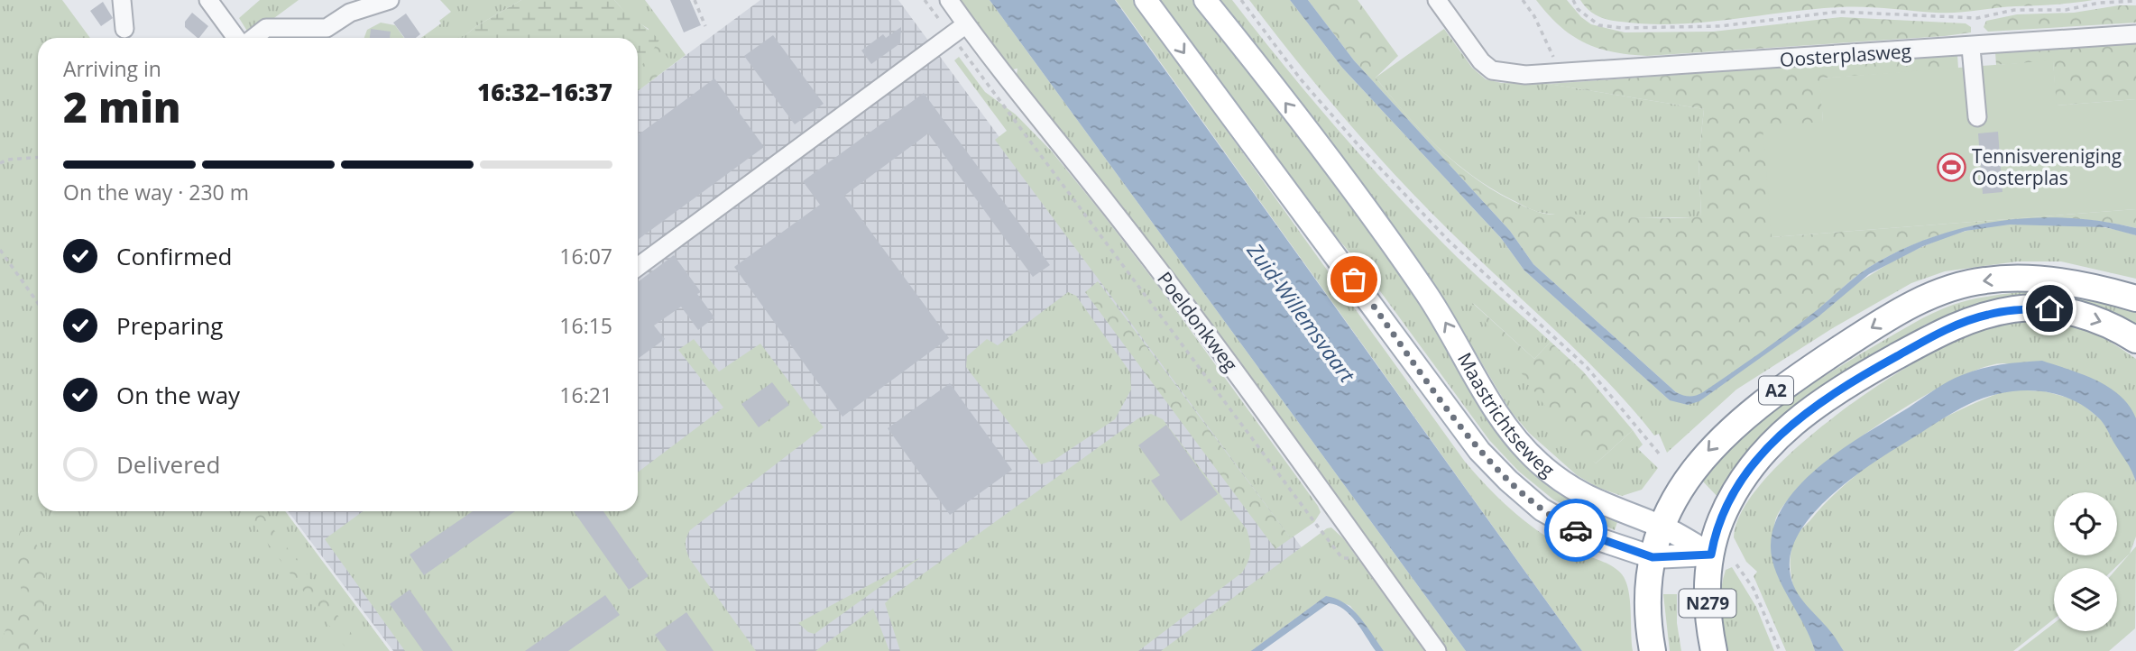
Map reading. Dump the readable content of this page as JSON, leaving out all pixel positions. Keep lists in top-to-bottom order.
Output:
{
  "streets": {
    "highway": ["A2", "N279"],
    "main road": ["Maastrichtseweg"],
    "street": ["Oosterplasweg", "Poeldonkweg"]
  },
  "crossings": [
    ["A2", "Maastrichtseweg"],
    ["A2", "N279"],
    ["Maastrichtseweg", "N279"]
  ],
  "water": ["Zuid-Willemsvaart"],
  "places": {
    "sports": ["Tennisvereniging Oosterplas"]
  },
  "page": {
    "heading": ["2 min", "Arriving in", "16:32–16:37"],
    "bar": "On the way · 230 m",
    "list": [
      ["Confirmed", "16:07"],
      ["Preparing", "16:15"],
      ["On the way", "16:21"],
      "Delivered"
    ]
  }
}
